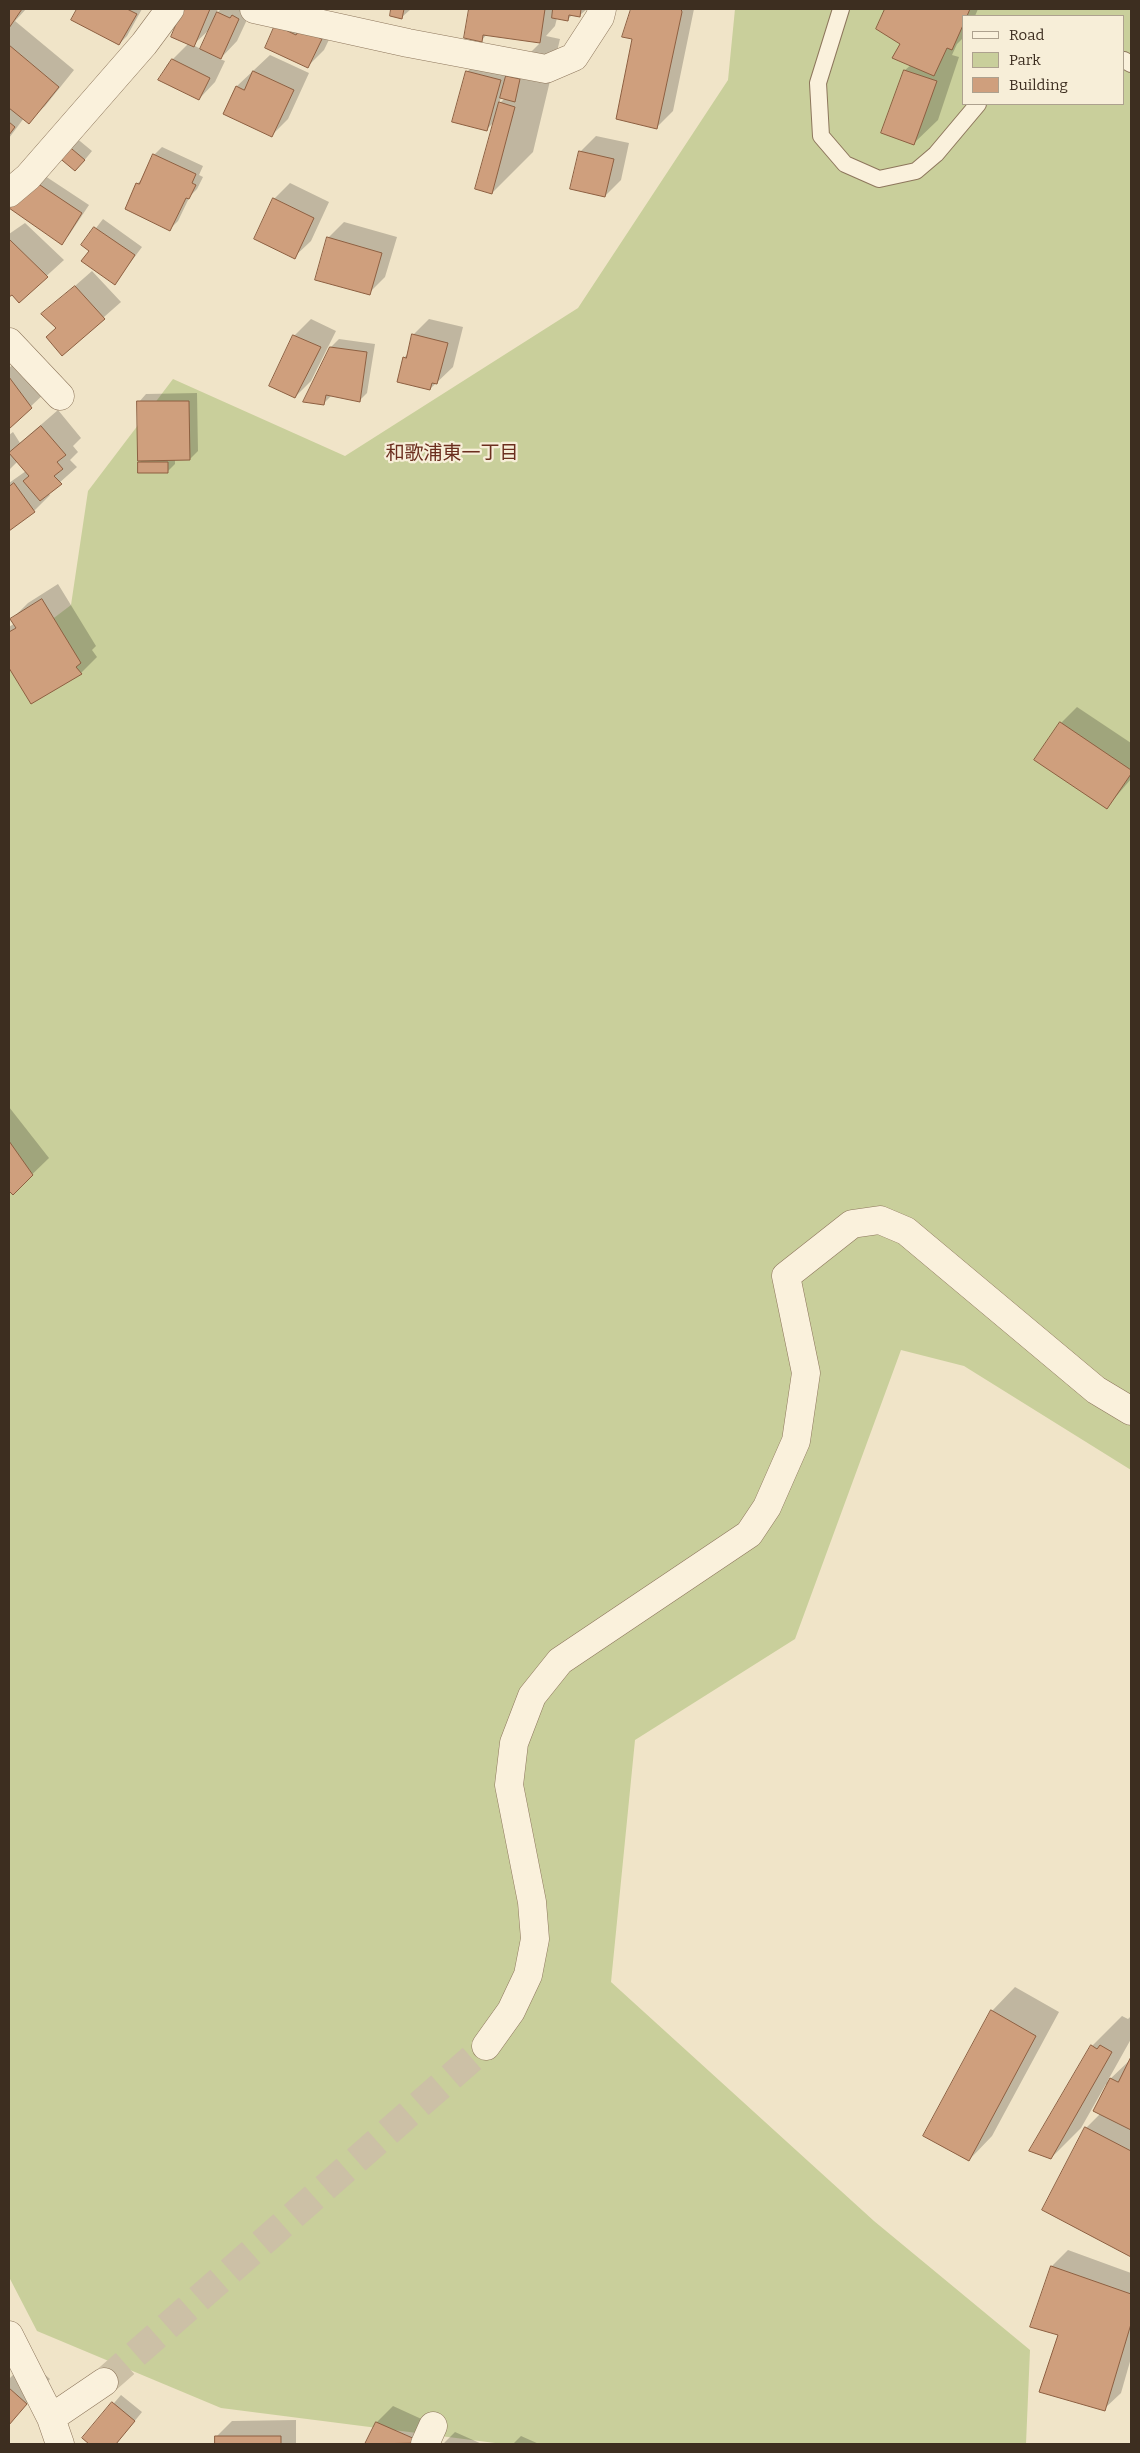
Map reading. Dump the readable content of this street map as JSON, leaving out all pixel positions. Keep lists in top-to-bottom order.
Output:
{
  "districts": ["和歌浦東一丁目"],
  "legend": ["Road", "Park", "Building"]
}
